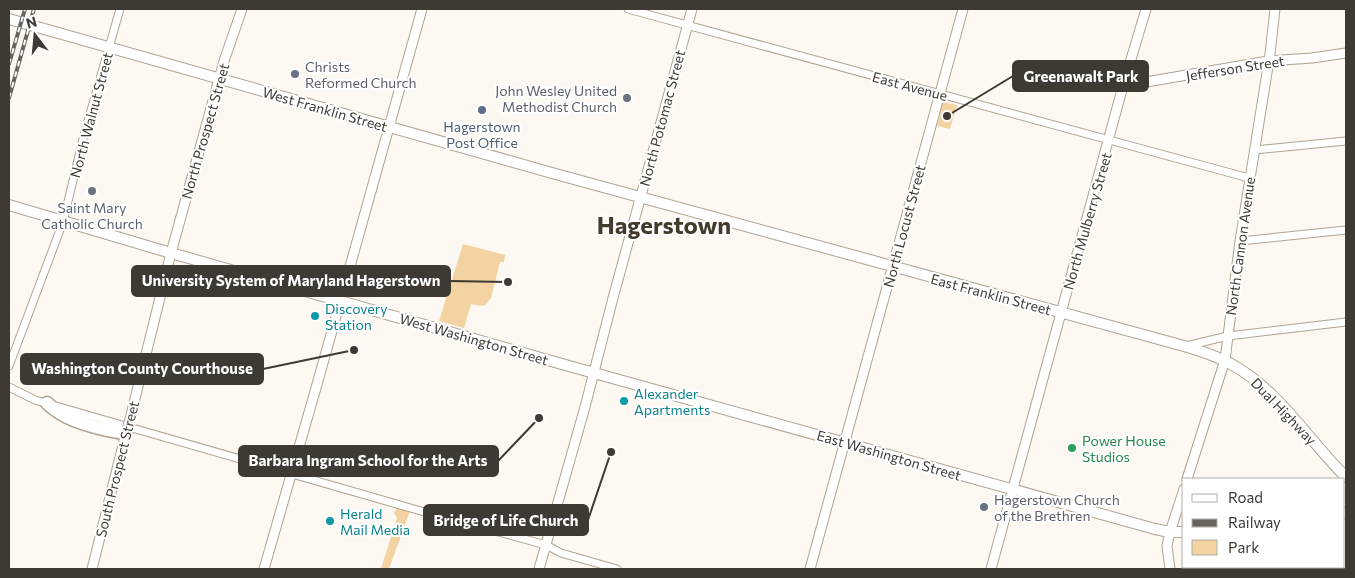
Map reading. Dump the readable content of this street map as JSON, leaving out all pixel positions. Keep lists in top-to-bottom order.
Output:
{
  "streets": {
    "main road": [
      "Jefferson Street",
      "West Franklin Street",
      "North Potomac Street",
      "North Prospect Street",
      "North Mulberry Street",
      "North Locust Street",
      "North Cannon Avenue",
      "East Franklin Street",
      "West Washington Street",
      "Dual Highway",
      "East Washington Street",
      "South Prospect Street"
    ],
    "street": ["East Avenue", "North Walnut Street"]
  },
  "crossings": [
    ["Jefferson Street", "North Mulberry Street"],
    ["Jefferson Street", "North Cannon Avenue"],
    ["East Avenue", "North Potomac Street"],
    ["East Avenue", "North Mulberry Street"],
    ["East Avenue", "North Locust Street"],
    ["East Avenue", "North Cannon Avenue"],
    ["West Franklin Street", "North Walnut Street"],
    ["West Franklin Street", "North Potomac Street"],
    ["West Franklin Street", "North Prospect Street"],
    ["West Franklin Street", "East Franklin Street"],
    ["North Walnut Street", "West Washington Street"],
    ["North Potomac Street", "East Franklin Street"],
    ["North Potomac Street", "West Washington Street"],
    ["North Potomac Street", "East Washington Street"],
    ["North Prospect Street", "West Washington Street"],
    ["North Prospect Street", "South Prospect Street"],
    ["North Mulberry Street", "East Franklin Street"],
    ["North Mulberry Street", "East Washington Street"],
    ["North Locust Street", "East Franklin Street"],
    ["North Locust Street", "East Washington Street"],
    ["North Cannon Avenue", "East Franklin Street"],
    ["North Cannon Avenue", "Dual Highway"],
    ["East Franklin Street", "Dual Highway"],
    ["West Washington Street", "East Washington Street"],
    ["West Washington Street", "South Prospect Street"]
  ],
  "districts": ["Hagerstown"],
  "places": [
    "Christs Reformed Church",
    "John Wesley United Methodist Church",
    "Hagerstown Post Office",
    "Greenawalt Park",
    "Saint Mary Catholic Church",
    "University System of Maryland Hagerstown",
    "Discovery Station",
    "Washington County Courthouse",
    "Alexander Apartments",
    "Barbara Ingram School for the Arts",
    "Power House Studios",
    "Bridge of Life Church",
    "Hagerstown Church of the Brethren",
    "Herald Mail Media"
  ],
  "legend": ["Road", "Railway", "Park"],
  "north": "top"
}
